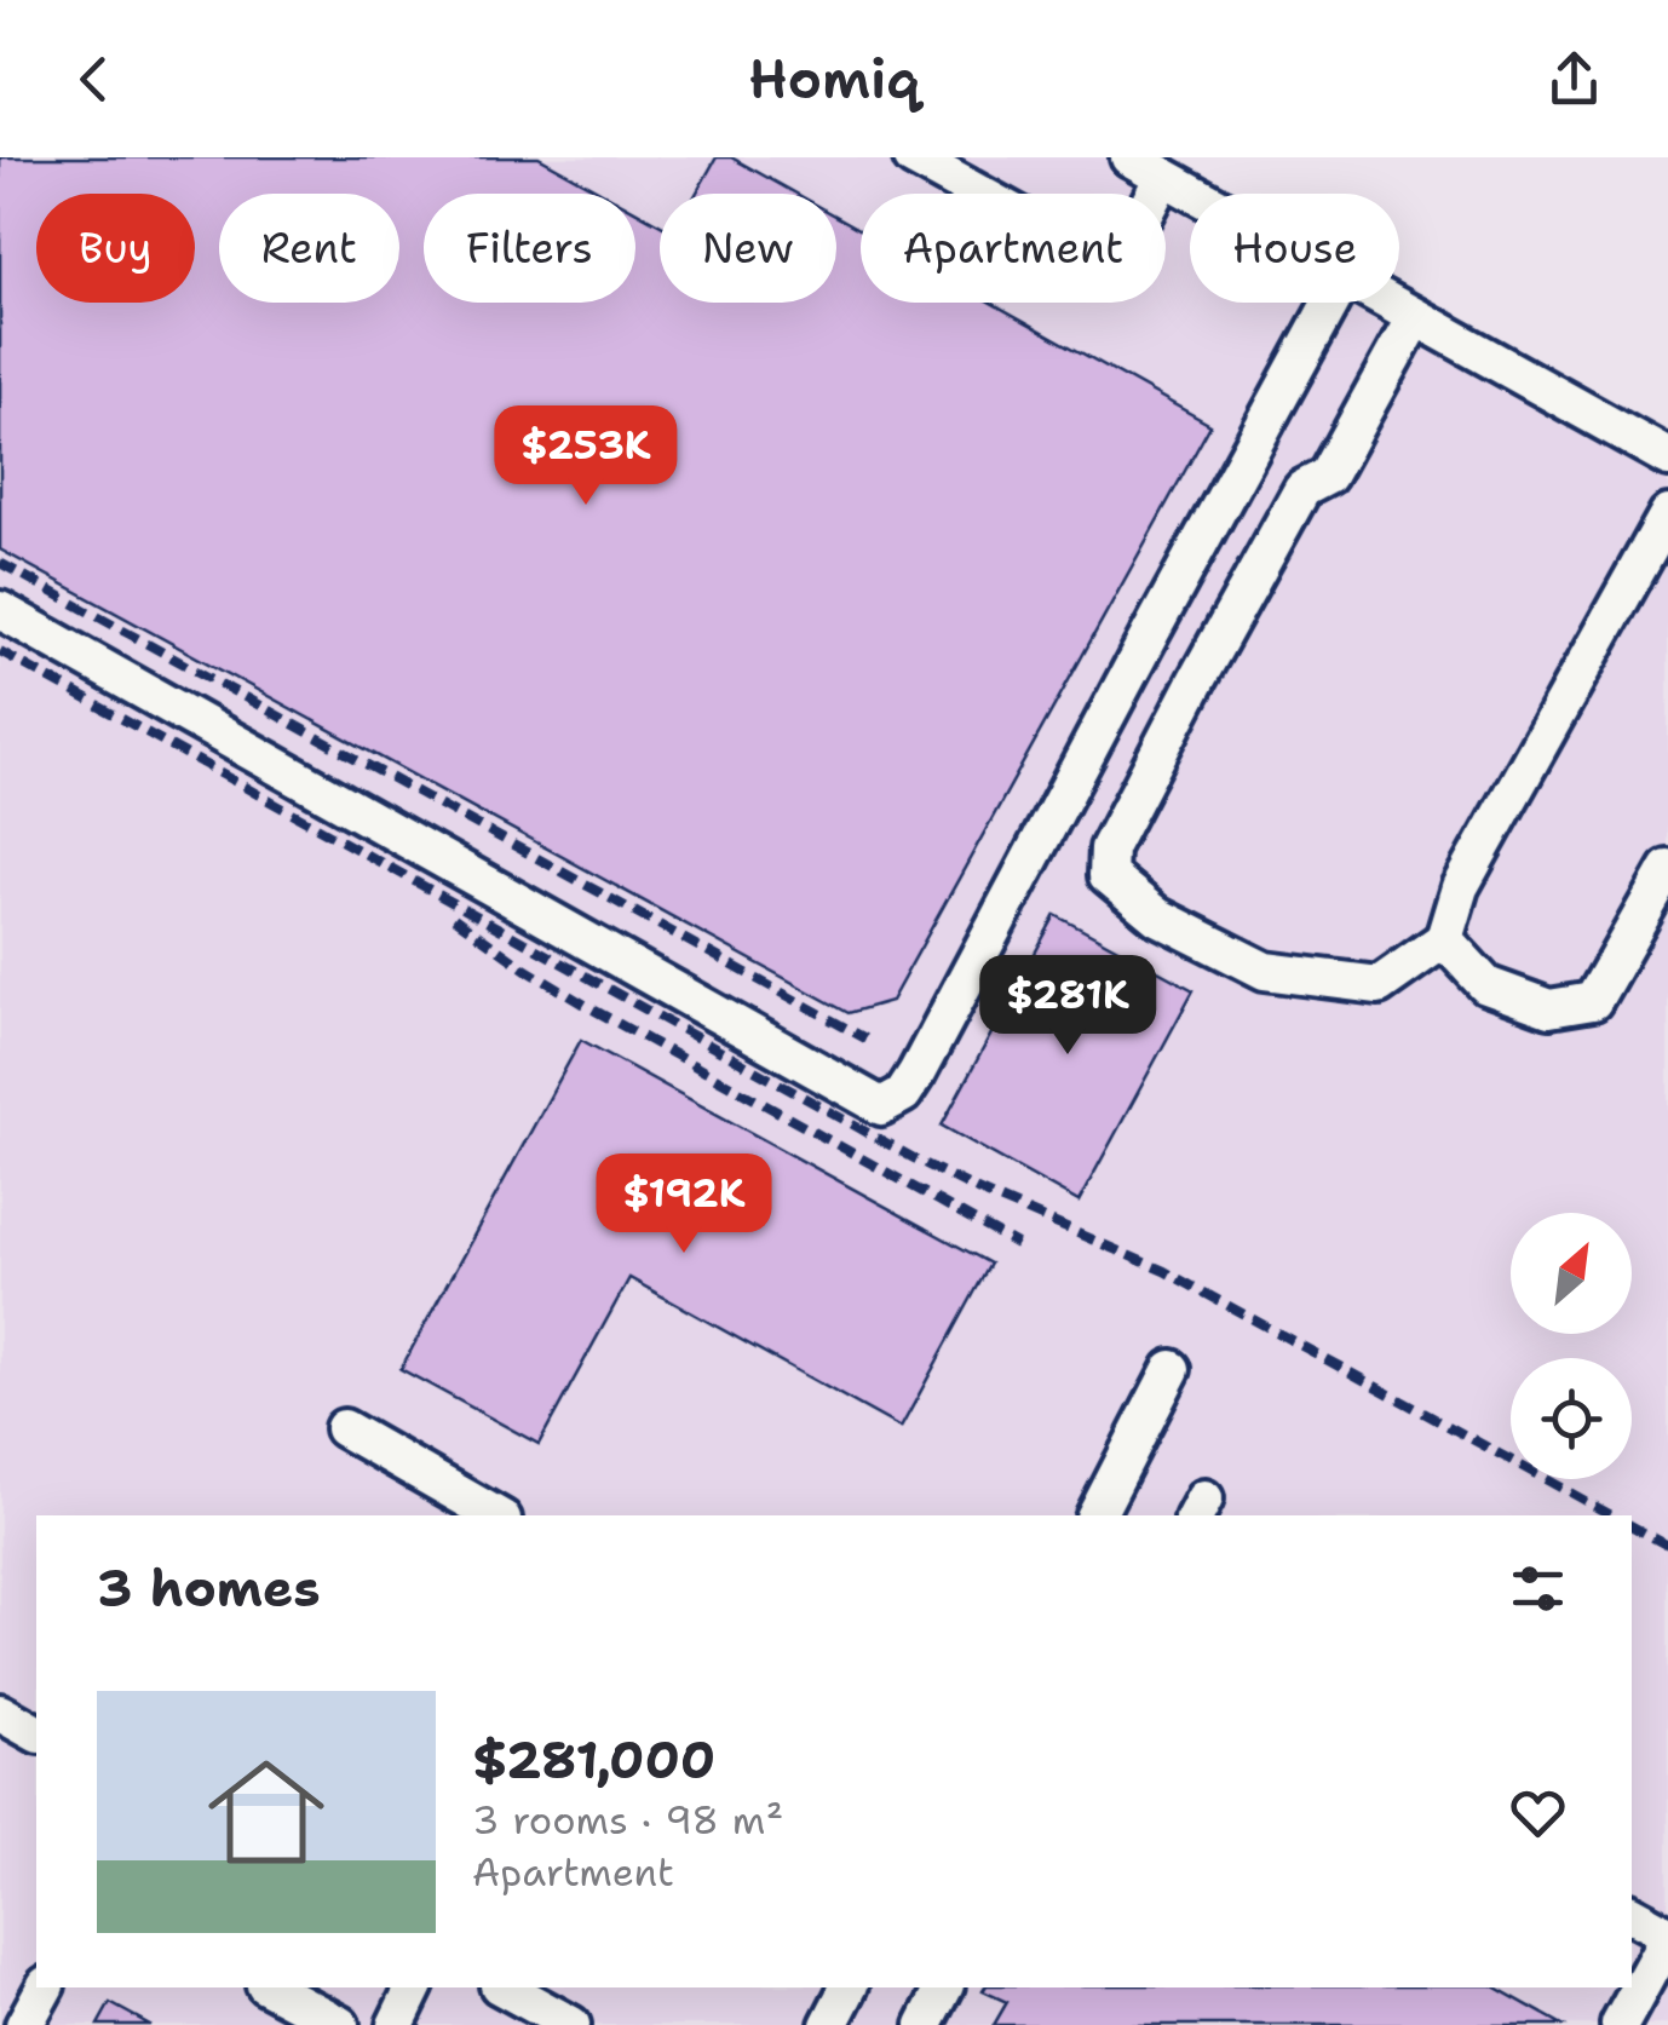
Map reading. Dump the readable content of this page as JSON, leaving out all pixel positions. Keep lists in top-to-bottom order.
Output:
{
  "north": "top right",
  "page": {
    "header": "Homiq",
    "chip": [
      "Buy",
      "Rent",
      "Filters",
      "New",
      "Apartment",
      "House"
    ],
    "price": ["$253K", "$281K", "$192K"],
    "heading": "3 homes",
    "list": [
      {
        "name": "$281,000",
        "note": "3 rooms · 98 m² · Apartment"
      }
    ]
  }
}
